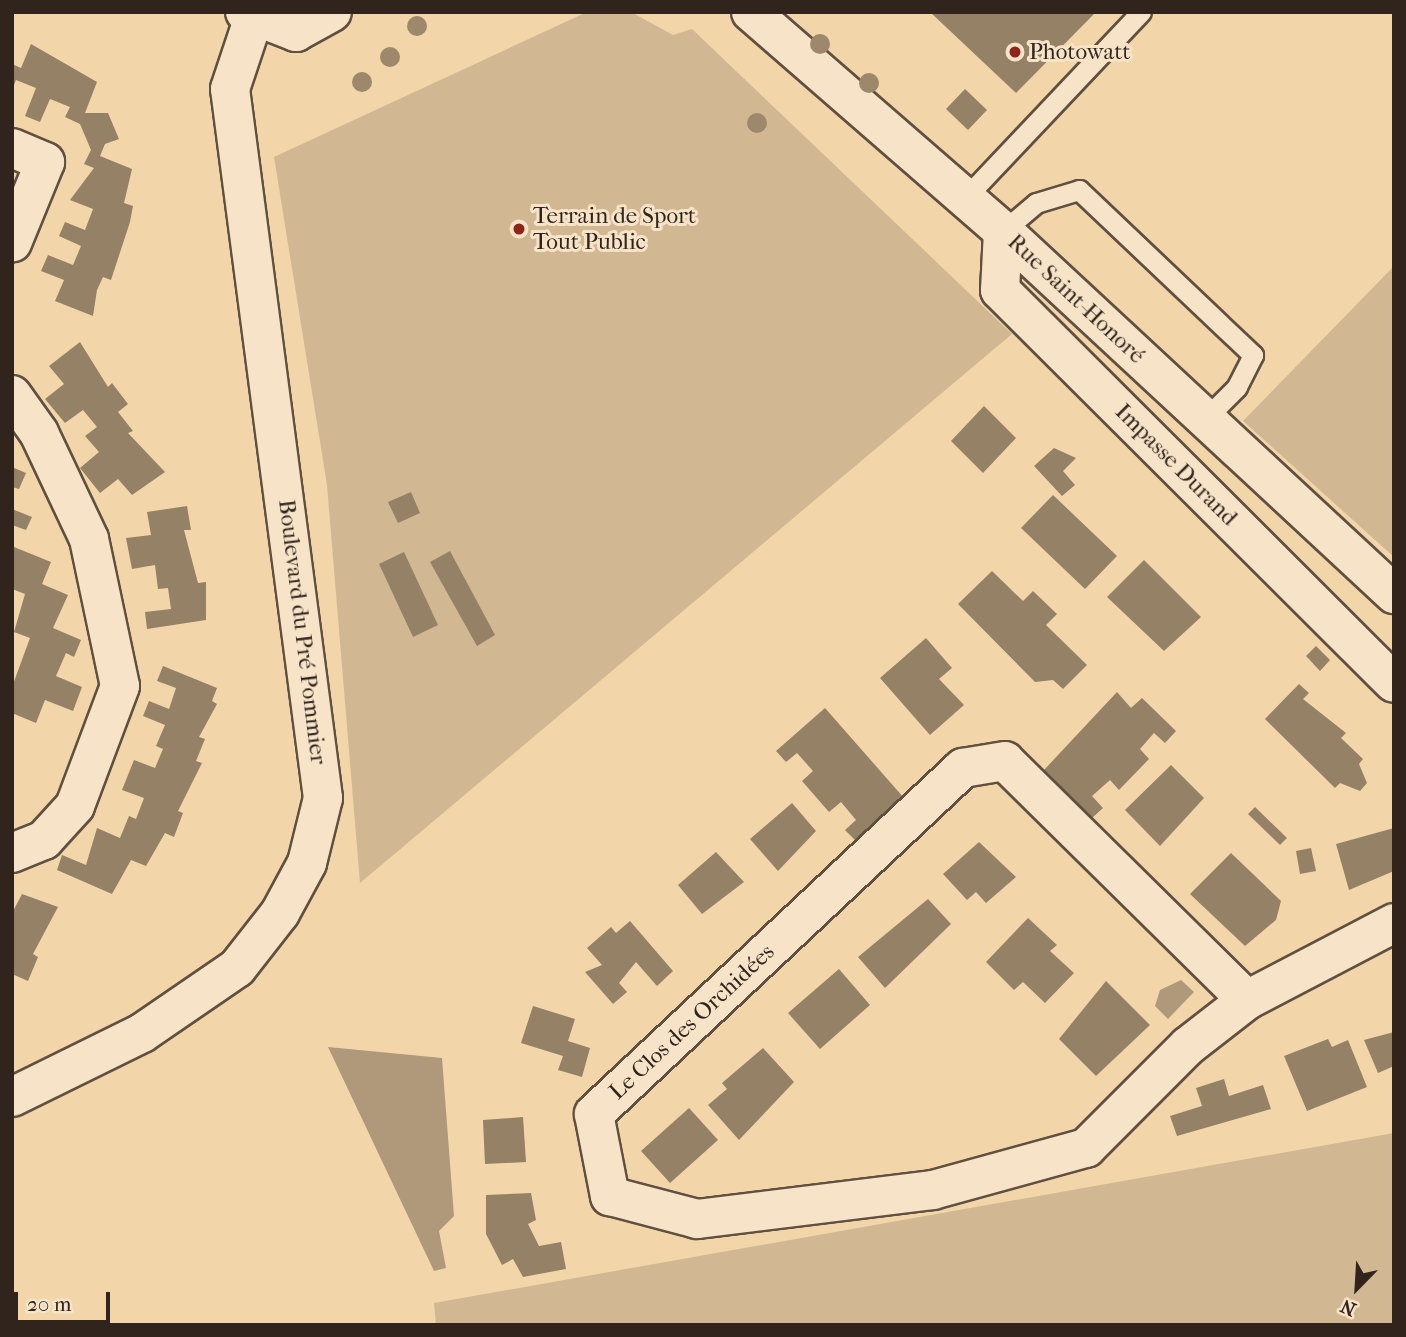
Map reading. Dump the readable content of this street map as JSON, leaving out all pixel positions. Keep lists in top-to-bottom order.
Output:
{
  "streets": {
    "street": [
      "Rue Saint-Honoré",
      "Impasse Durand",
      "Boulevard du Pré Pommier",
      "Le Clos des Orchidées"
    ]
  },
  "crossings": [
    ["Rue Saint-Honoré", "Impasse Durand"]
  ],
  "places": ["Photowatt", "Terrain de Sport Tout Public"],
  "scale_bar": "20 m",
  "north": "bottom left"
}
